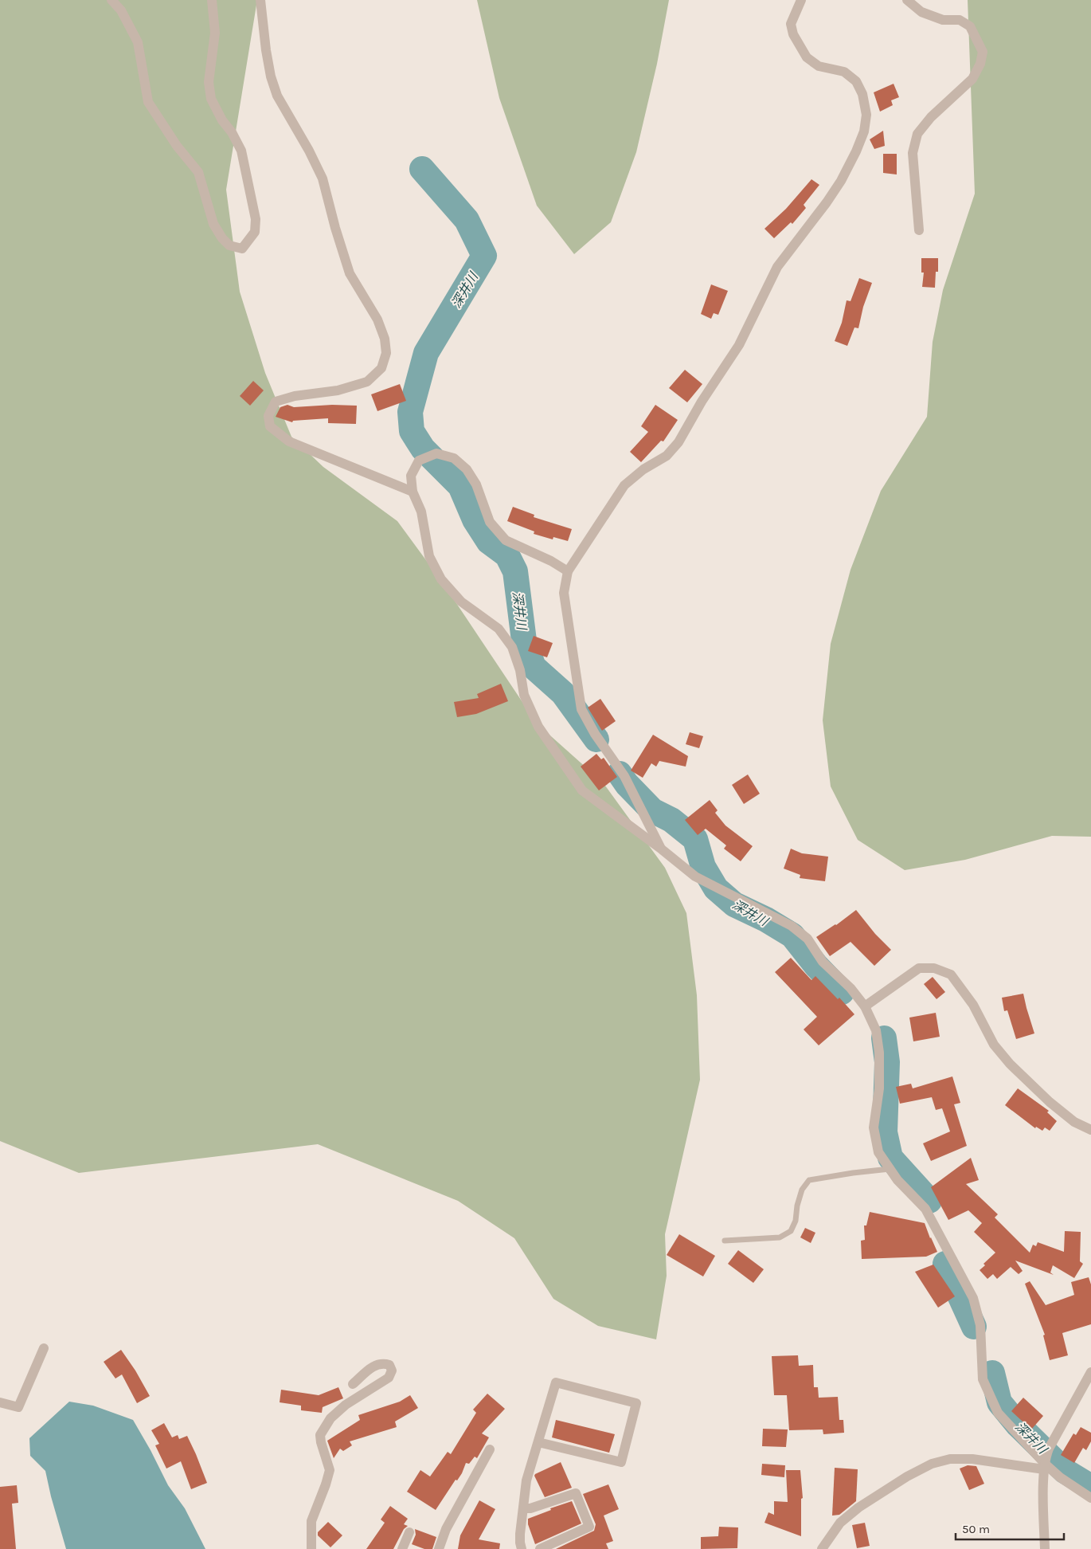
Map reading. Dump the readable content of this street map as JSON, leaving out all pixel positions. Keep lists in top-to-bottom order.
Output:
{
  "water": ["深井川"],
  "scale_bar": "50 m"
}
